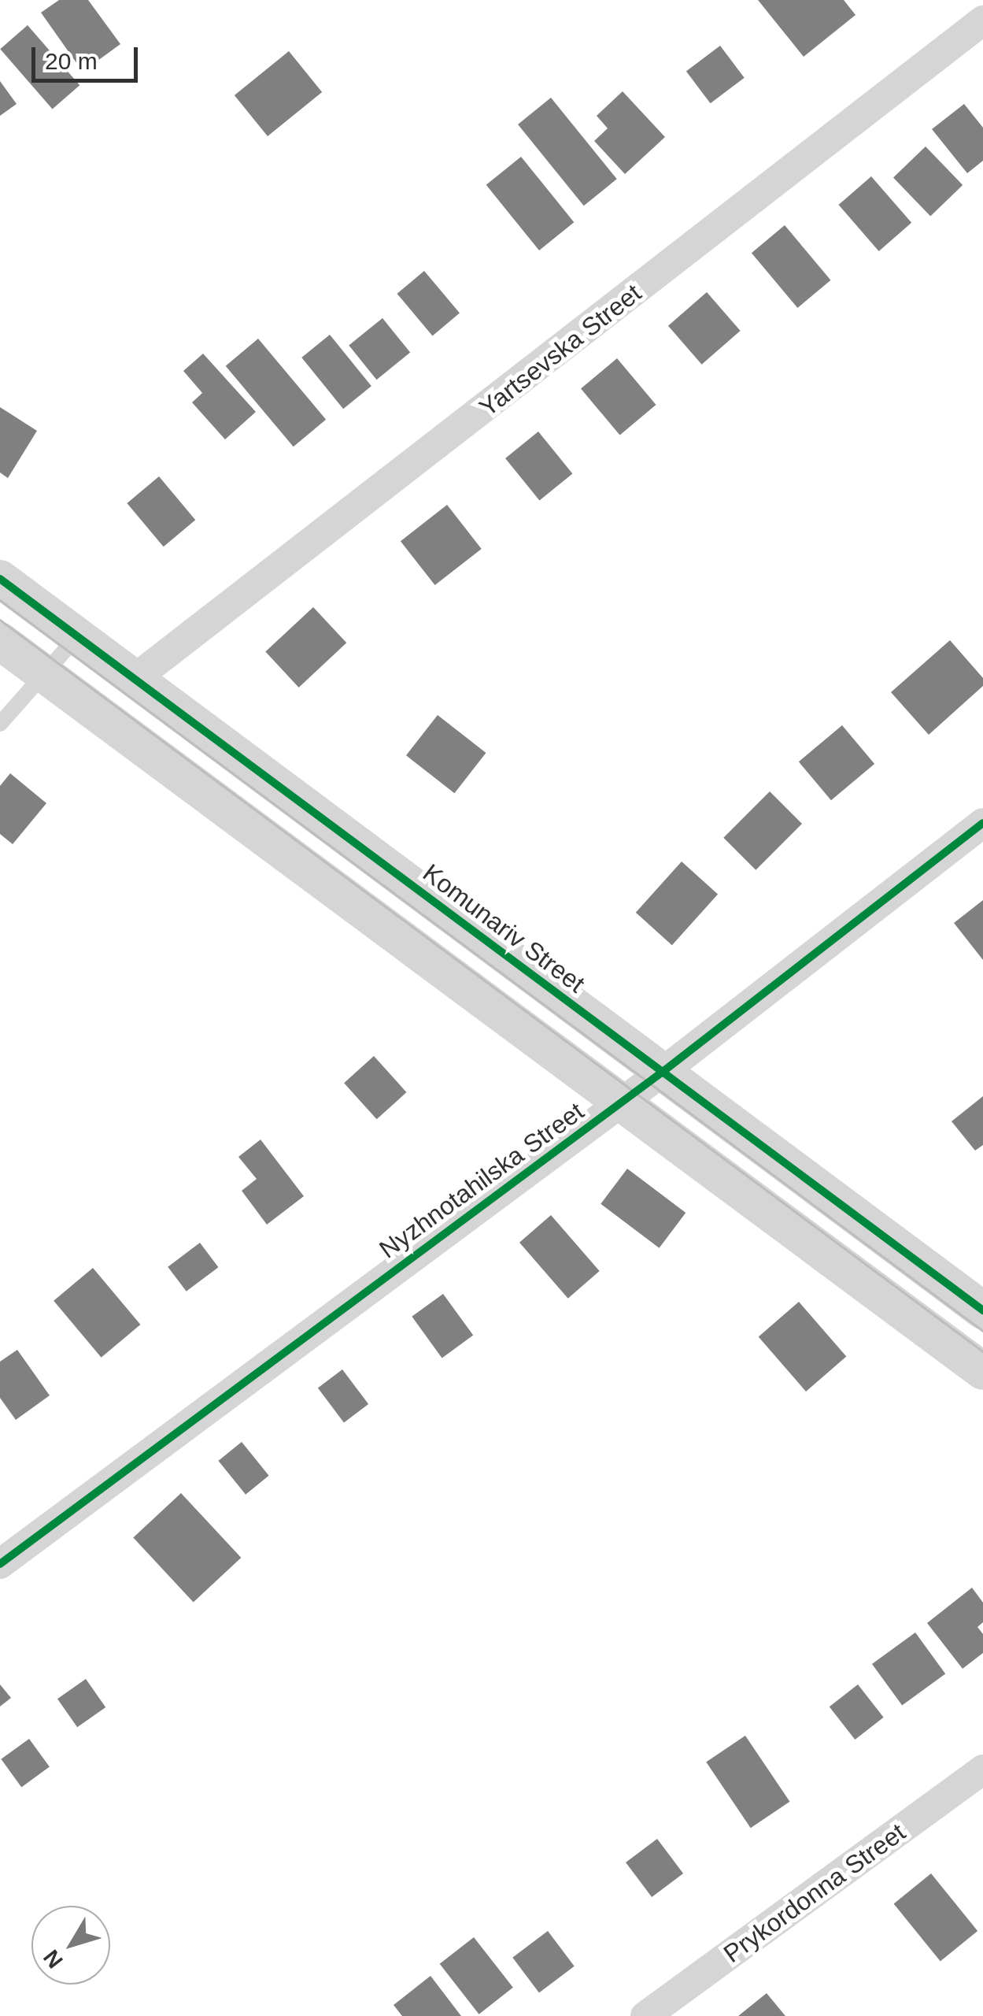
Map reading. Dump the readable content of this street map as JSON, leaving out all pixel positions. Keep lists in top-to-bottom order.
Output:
{
  "streets": {
    "street": [
      "Yartsevska Street",
      "Komunariv Street",
      "Nyzhnotahilska Street",
      "Prykordonna Street"
    ]
  },
  "crossings": [
    ["Yartsevska Street", "Komunariv Street"],
    ["Komunariv Street", "Nyzhnotahilska Street"]
  ],
  "scale_bar": "20 m",
  "north": "bottom left"
}
